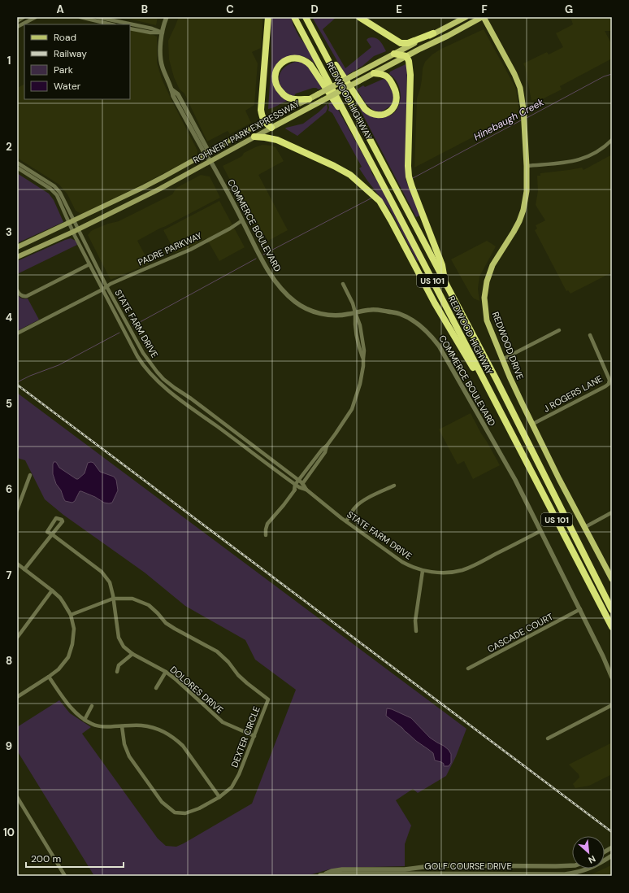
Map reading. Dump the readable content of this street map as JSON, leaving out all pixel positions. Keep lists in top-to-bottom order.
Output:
{
  "streets": {
    "highway": ["REDWOOD HIGHWAY", "US 101"],
    "main road": ["ROHNERT PARK EXPRESSWAY", "REDWOOD DRIVE"],
    "street": [
      "COMMERCE BOULEVARD",
      "PADRE PARKWAY",
      "STATE FARM DRIVE",
      "J ROGERS LANE",
      "CASCADE COURT",
      "DOLORES DRIVE",
      "DEXTER CIRCLE",
      "GOLF COURSE DRIVE"
    ]
  },
  "crossings": [
    ["ROHNERT PARK EXPRESSWAY", "COMMERCE BOULEVARD"],
    ["ROHNERT PARK EXPRESSWAY", "STATE FARM DRIVE"],
    ["ROHNERT PARK EXPRESSWAY", "REDWOOD DRIVE"],
    ["COMMERCE BOULEVARD", "PADRE PARKWAY"],
    ["COMMERCE BOULEVARD", "STATE FARM DRIVE"],
    ["COMMERCE BOULEVARD", "CASCADE COURT"],
    ["PADRE PARKWAY", "STATE FARM DRIVE"],
    ["REDWOOD DRIVE", "J ROGERS LANE"],
    ["DOLORES DRIVE", "DEXTER CIRCLE"]
  ],
  "water": ["Hinebaugh Creek"],
  "legend": [
    "Road",
    "Railway",
    "Park",
    "Water"
  ],
  "scale_bar": "200 m",
  "north": "bottom right",
  "grid": {
    "columns": [
      "A",
      "B",
      "C",
      "D",
      "E",
      "F",
      "G"
    ],
    "rows": [
      "1",
      "2",
      "3",
      "4",
      "5",
      "6",
      "7",
      "8",
      "9",
      "10"
    ]
  }
}
